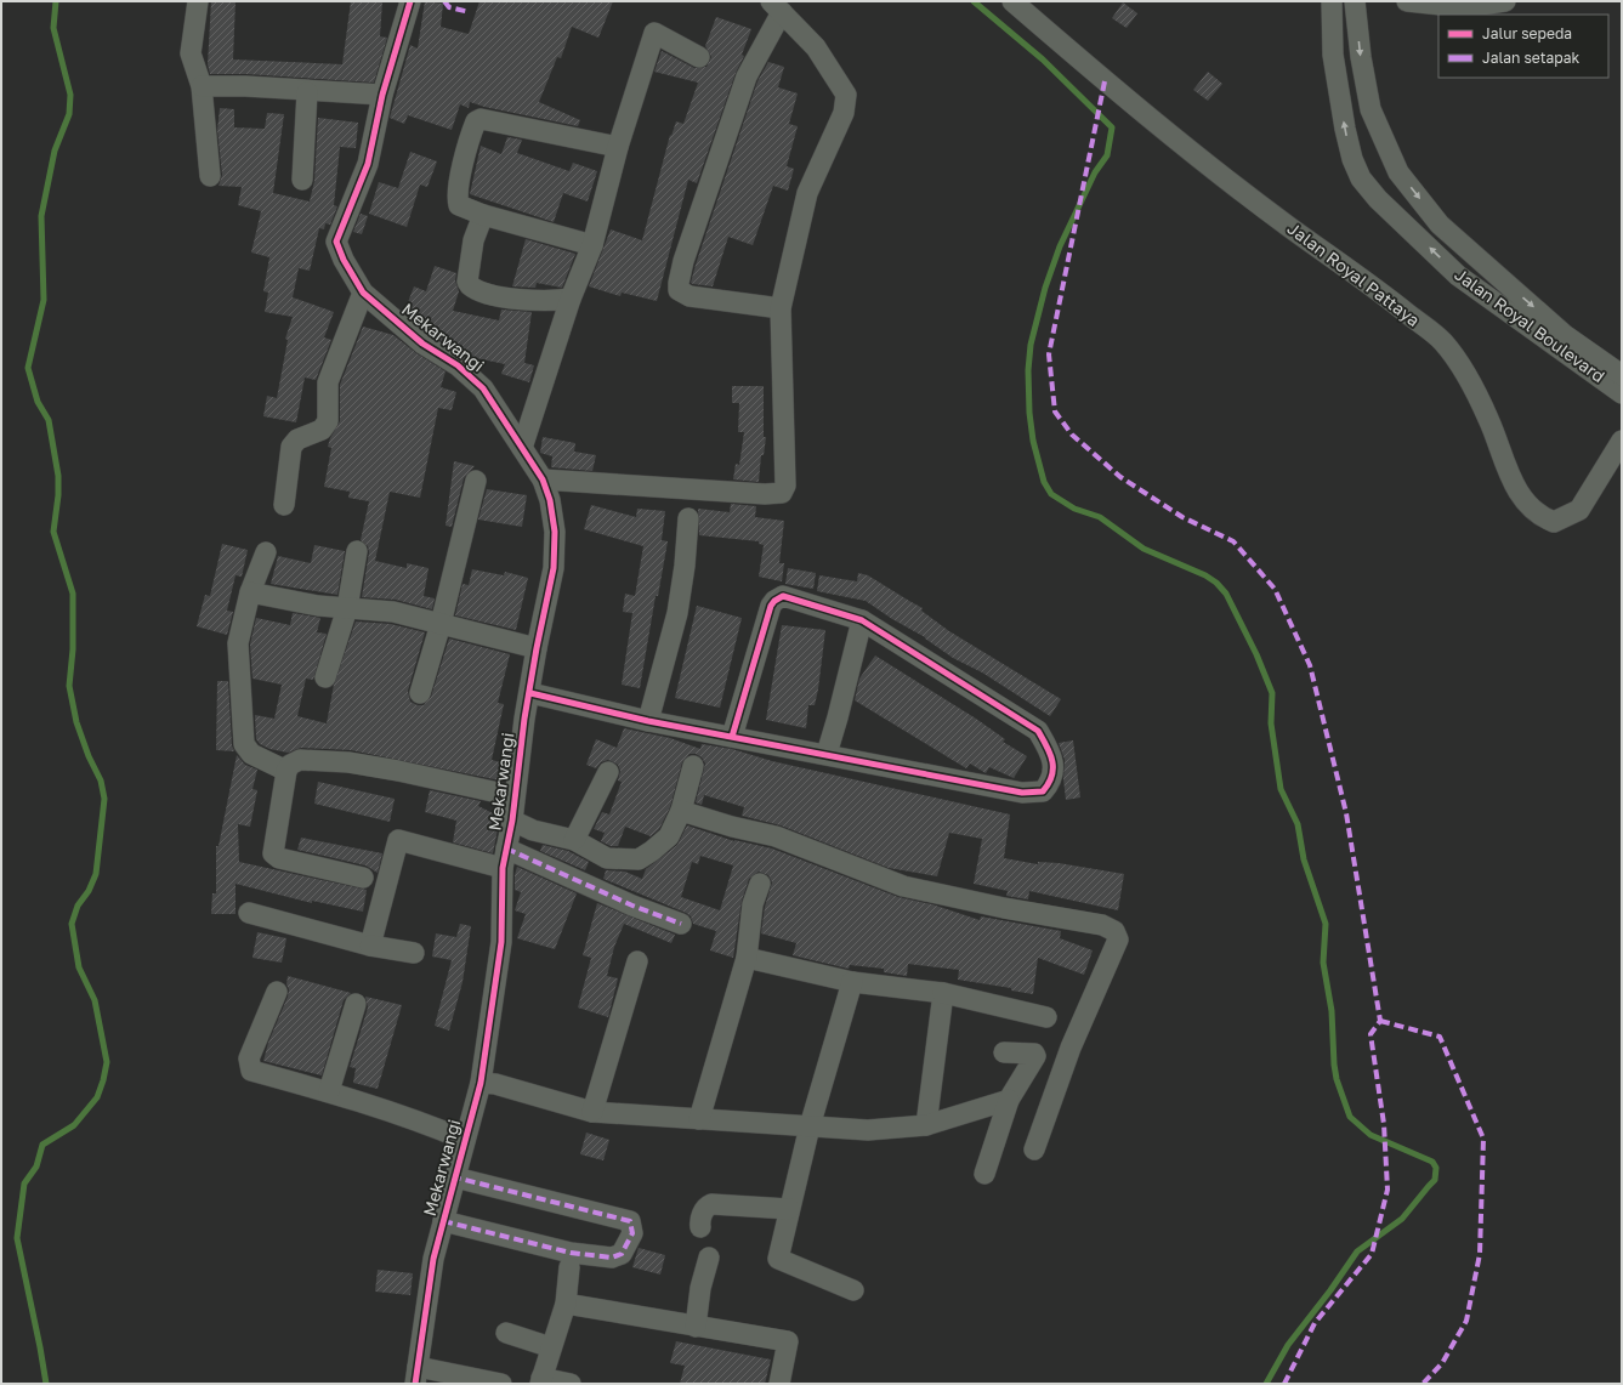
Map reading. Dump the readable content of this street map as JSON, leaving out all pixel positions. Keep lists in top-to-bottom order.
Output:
{
  "streets": {
    "street": ["Jalan Royal Pattaya", "Jalan Royal Boulevard", "Mekarwangi"]
  },
  "legend": ["Jalur sepeda", "Jalan setapak"]
}
